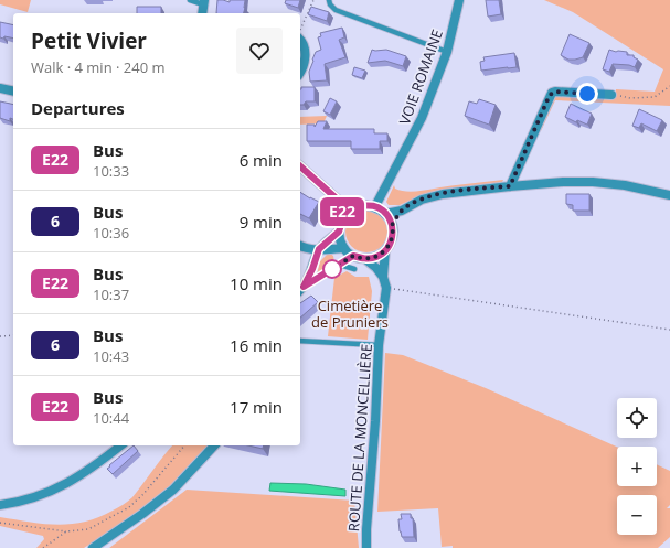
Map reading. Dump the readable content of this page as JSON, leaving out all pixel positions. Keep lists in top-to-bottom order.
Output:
{
  "streets": {
    "street": ["VOIE ROMAINE", "ROUTE DE LA MONCELLIÈRE"]
  },
  "crossings": [
    ["VOIE ROMAINE", "ROUTE DE LA MONCELLIÈRE"]
  ],
  "parks": ["Cimetière de Pruniers"],
  "lines": ["bus line E22"],
  "page": {
    "on_map": "E22",
    "heading": [
      ["Petit Vivier", "Walk · 4 min · 240 m"],
      "Departures"
    ],
    "list": [
      {
        "mark": "E22",
        "name": "Bus",
        "note": "10:33",
        "value": "6 min"
      },
      {
        "mark": "6",
        "name": "Bus",
        "note": "10:36",
        "value": "9 min"
      },
      {
        "mark": "E22",
        "name": "Bus",
        "note": "10:37",
        "value": "10 min"
      },
      {
        "mark": "6",
        "name": "Bus",
        "note": "10:43",
        "value": "16 min"
      },
      {
        "mark": "E22",
        "name": "Bus",
        "note": "10:44",
        "value": "17 min"
      }
    ],
    "map_buttons": ["+", "−"]
  }
}
